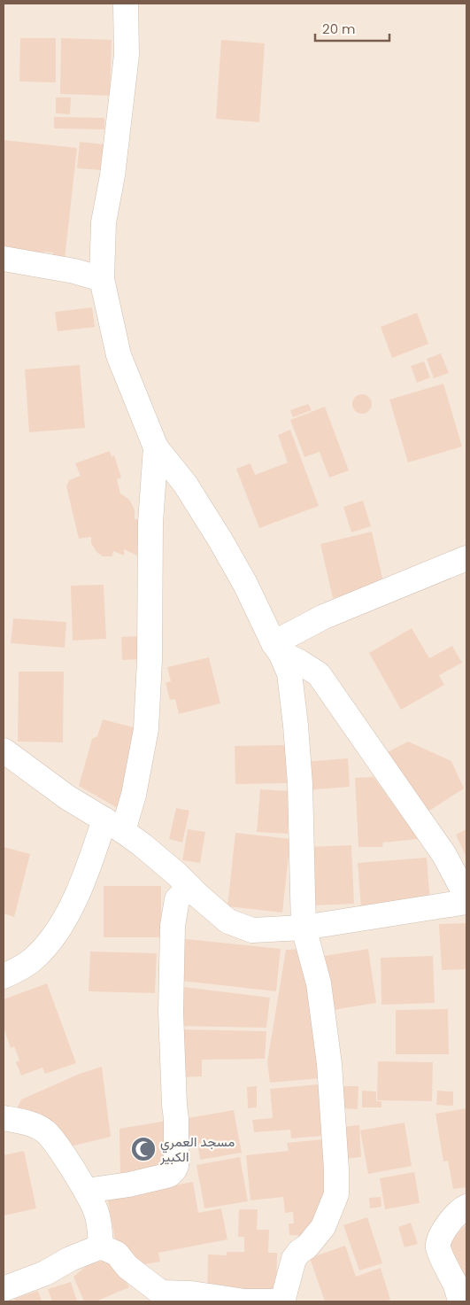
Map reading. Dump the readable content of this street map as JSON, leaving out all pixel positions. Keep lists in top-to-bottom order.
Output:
{
  "places": {
    "mosque": ["مسجد العمري الكبير"]
  },
  "scale_bar": "20 m"
}
